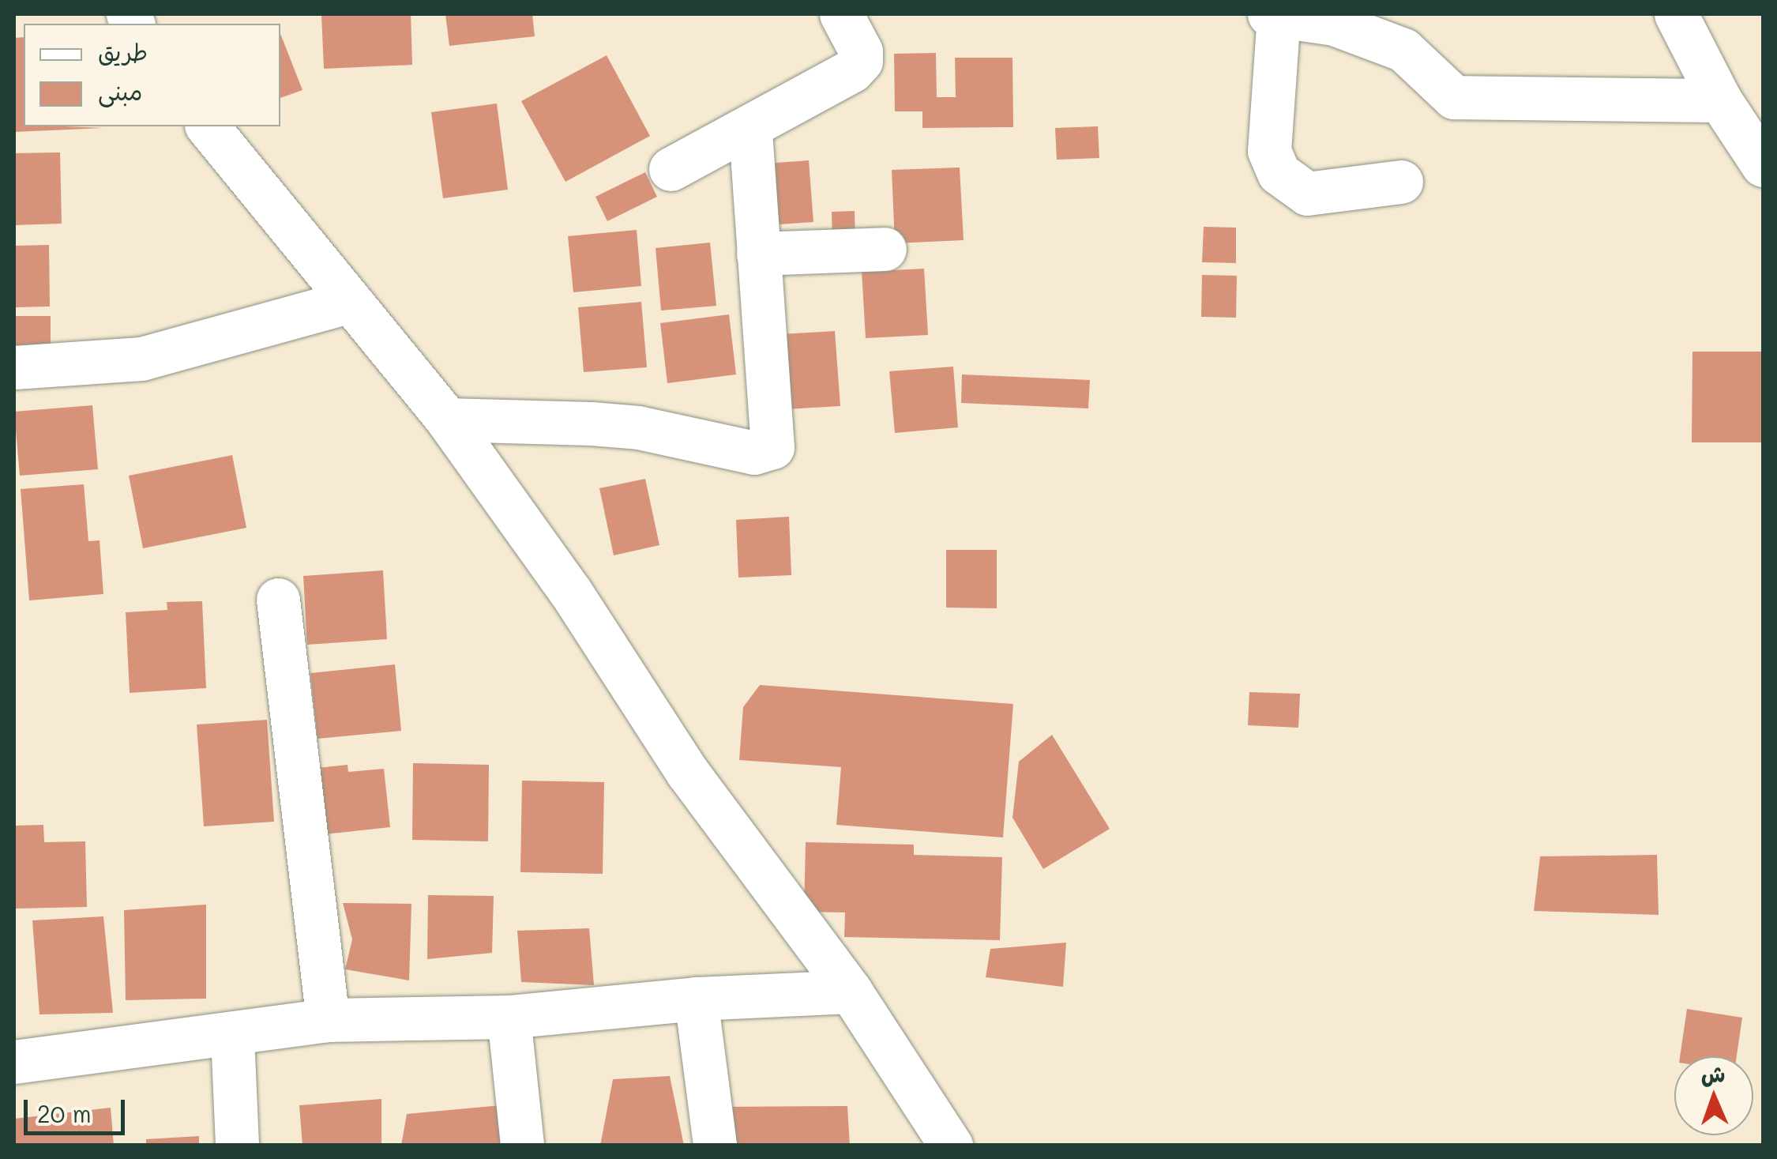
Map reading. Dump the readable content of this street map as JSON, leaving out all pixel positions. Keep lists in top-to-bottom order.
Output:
{
  "legend": ["طريق", "مبنى"],
  "scale_bar": "20 m",
  "north": "top"
}
